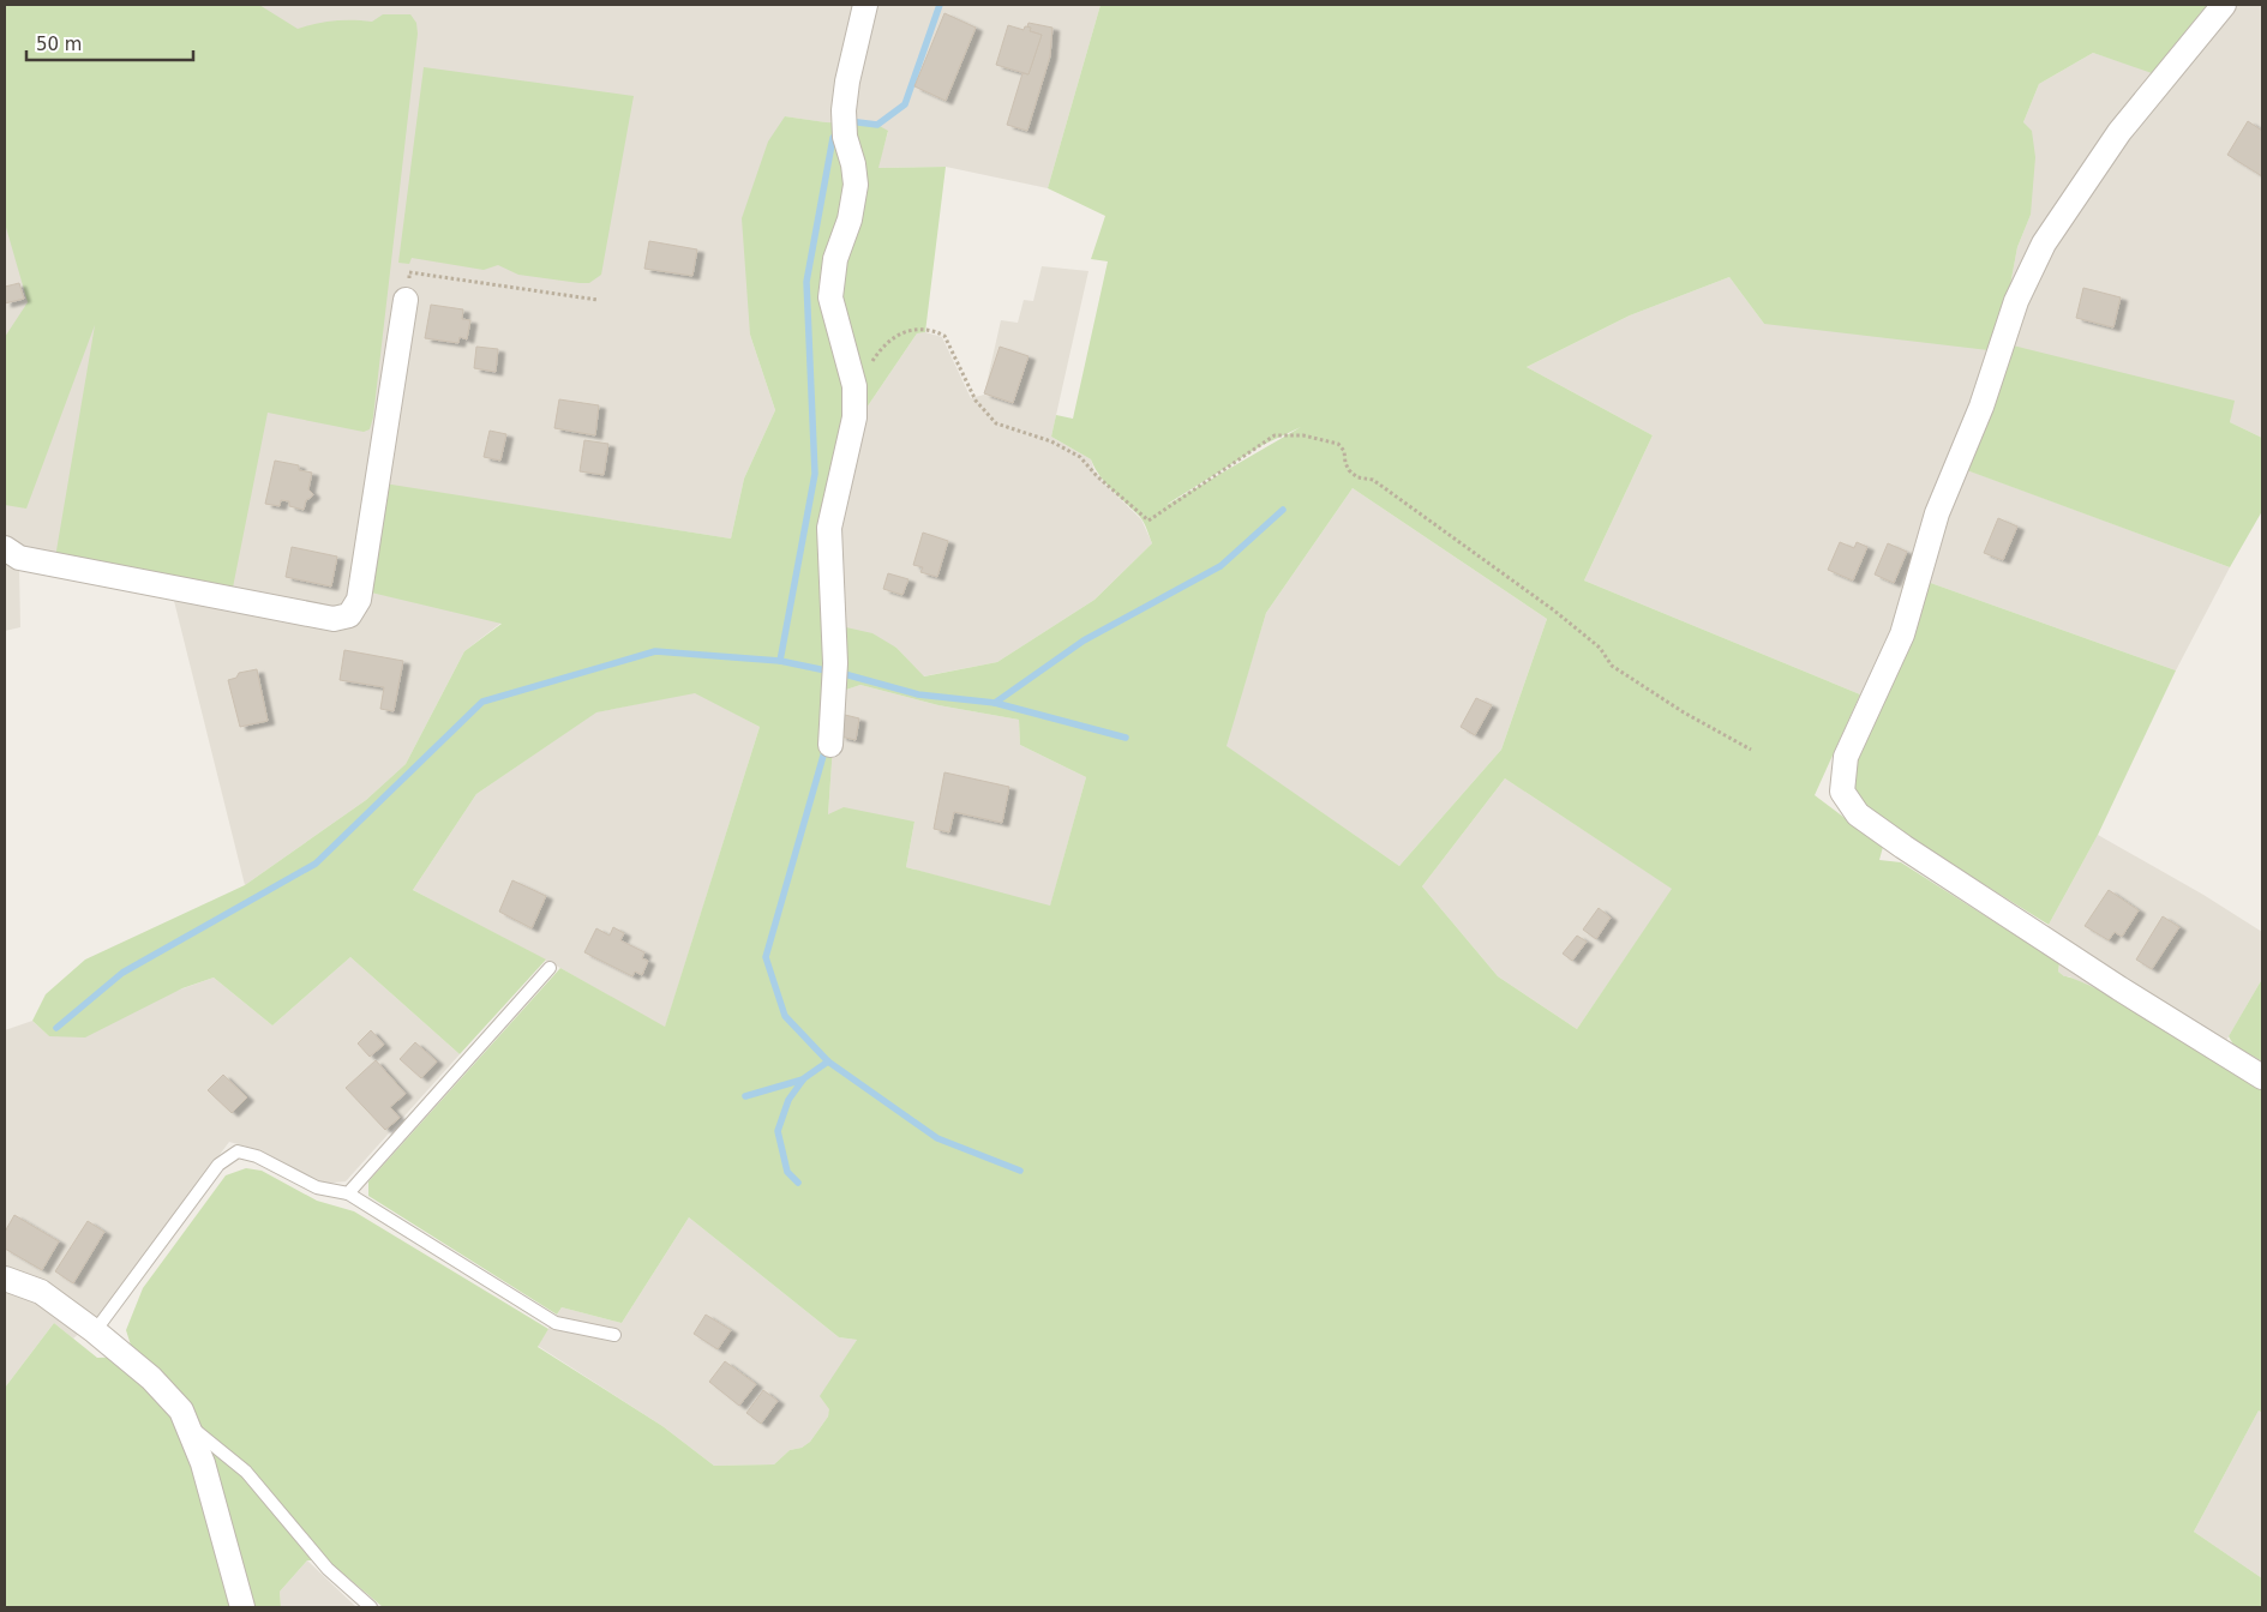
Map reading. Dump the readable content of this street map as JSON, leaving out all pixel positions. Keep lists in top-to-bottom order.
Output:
{
  "scale_bar": "50 m"
}
